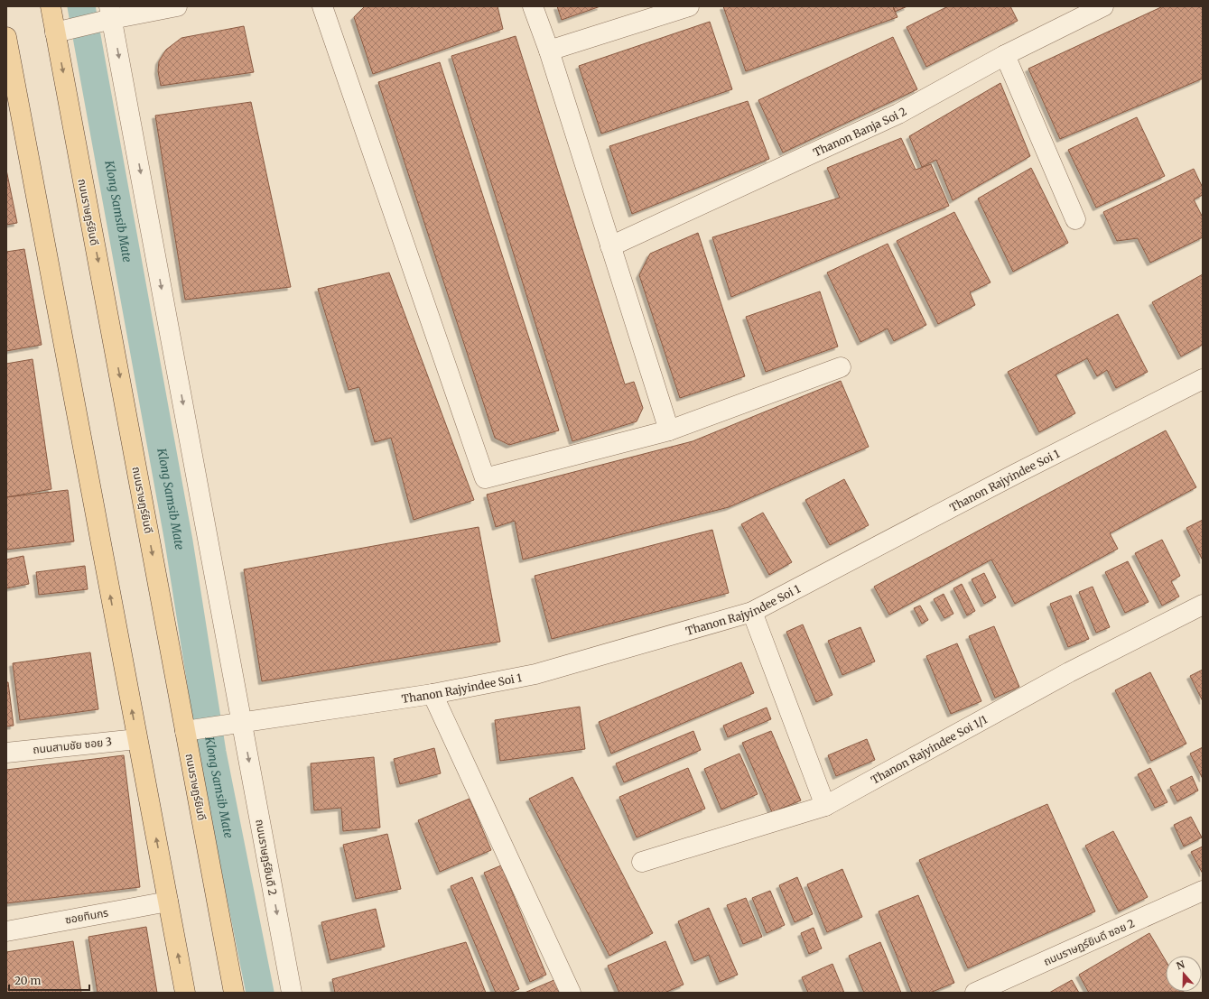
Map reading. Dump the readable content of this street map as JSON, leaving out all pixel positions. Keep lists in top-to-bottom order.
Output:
{
  "streets": {
    "main road": ["ถนนราษฎร์ยินดี"],
    "street": [
      "Thanon Banja Soi 2",
      "Thanon Rajyindee Soi 1",
      "ถนนสามชัย ซอย 3",
      "Thanon Rajyindee Soi 1/1",
      "ถนนราษฎร์ยินดี 2",
      "ซอยทินกร",
      "ถนนราษฏร์ยินดี ซอย 2"
    ]
  },
  "crossings": [
    ["ถนนราษฎร์ยินดี", "Thanon Rajyindee Soi 1"],
    ["Thanon Rajyindee Soi 1", "ถนนราษฎร์ยินดี 2"]
  ],
  "one_way": ["ถนนราษฎร์ยินดี 2"],
  "water": ["Klong Samsib Mate"],
  "scale_bar": "20 m",
  "north": "top"
}
